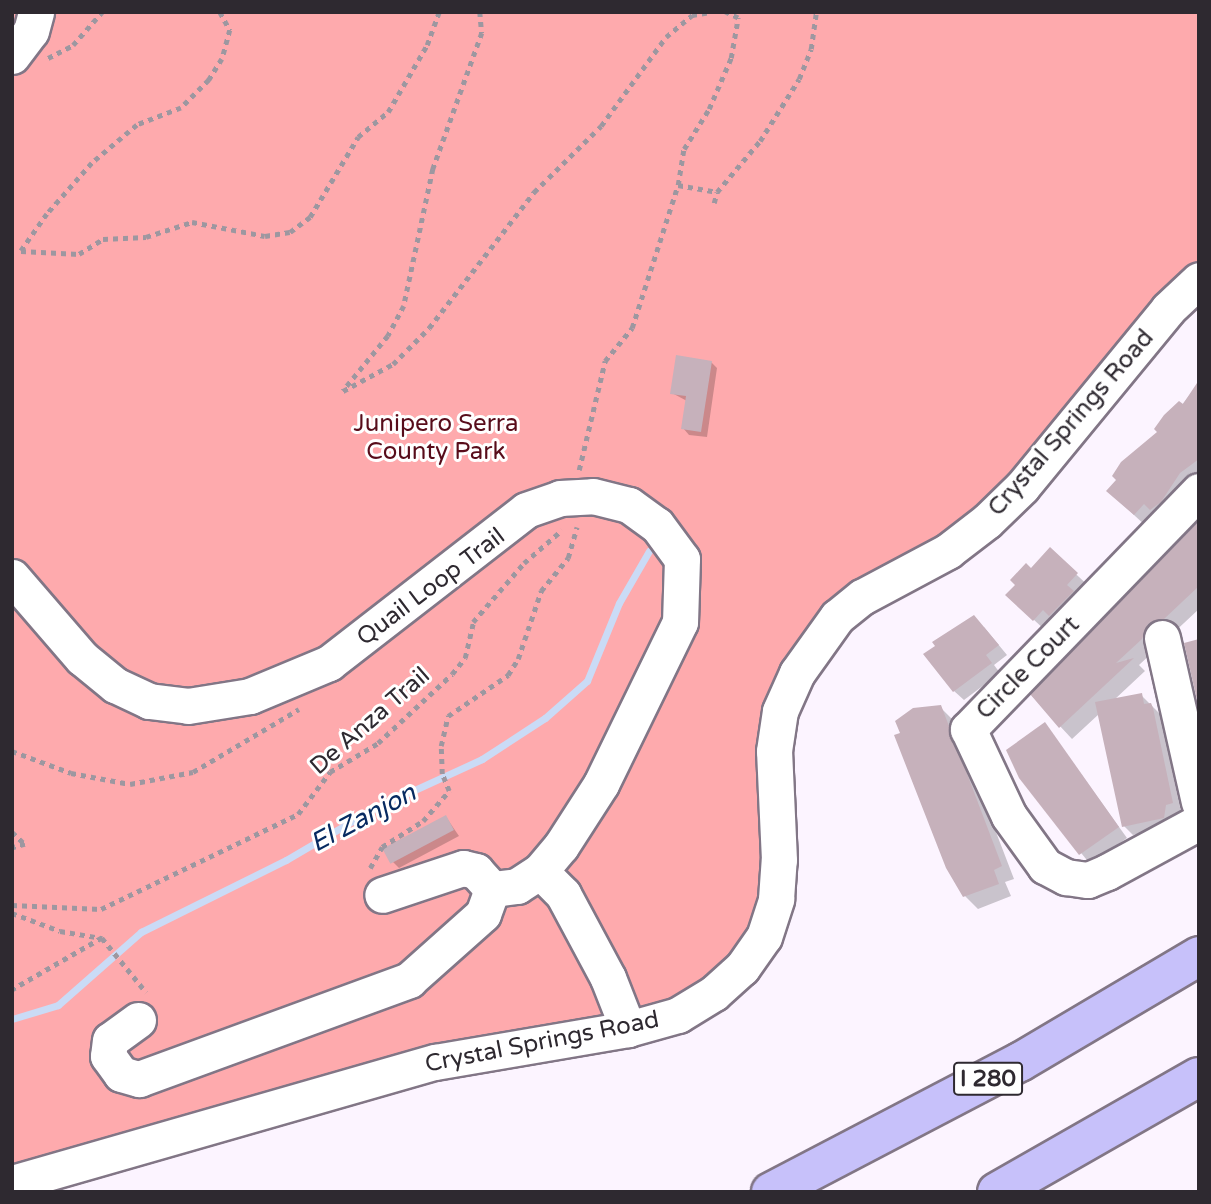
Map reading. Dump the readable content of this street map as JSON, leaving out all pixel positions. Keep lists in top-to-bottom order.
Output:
{
  "streets": {
    "highway": ["I 280"],
    "street": ["Crystal Springs Road", "Circle Court"],
    "path": ["De Anza Trail"]
  },
  "water": ["El Zanjon"],
  "parks": ["Junipero Serra County Park"]
}
